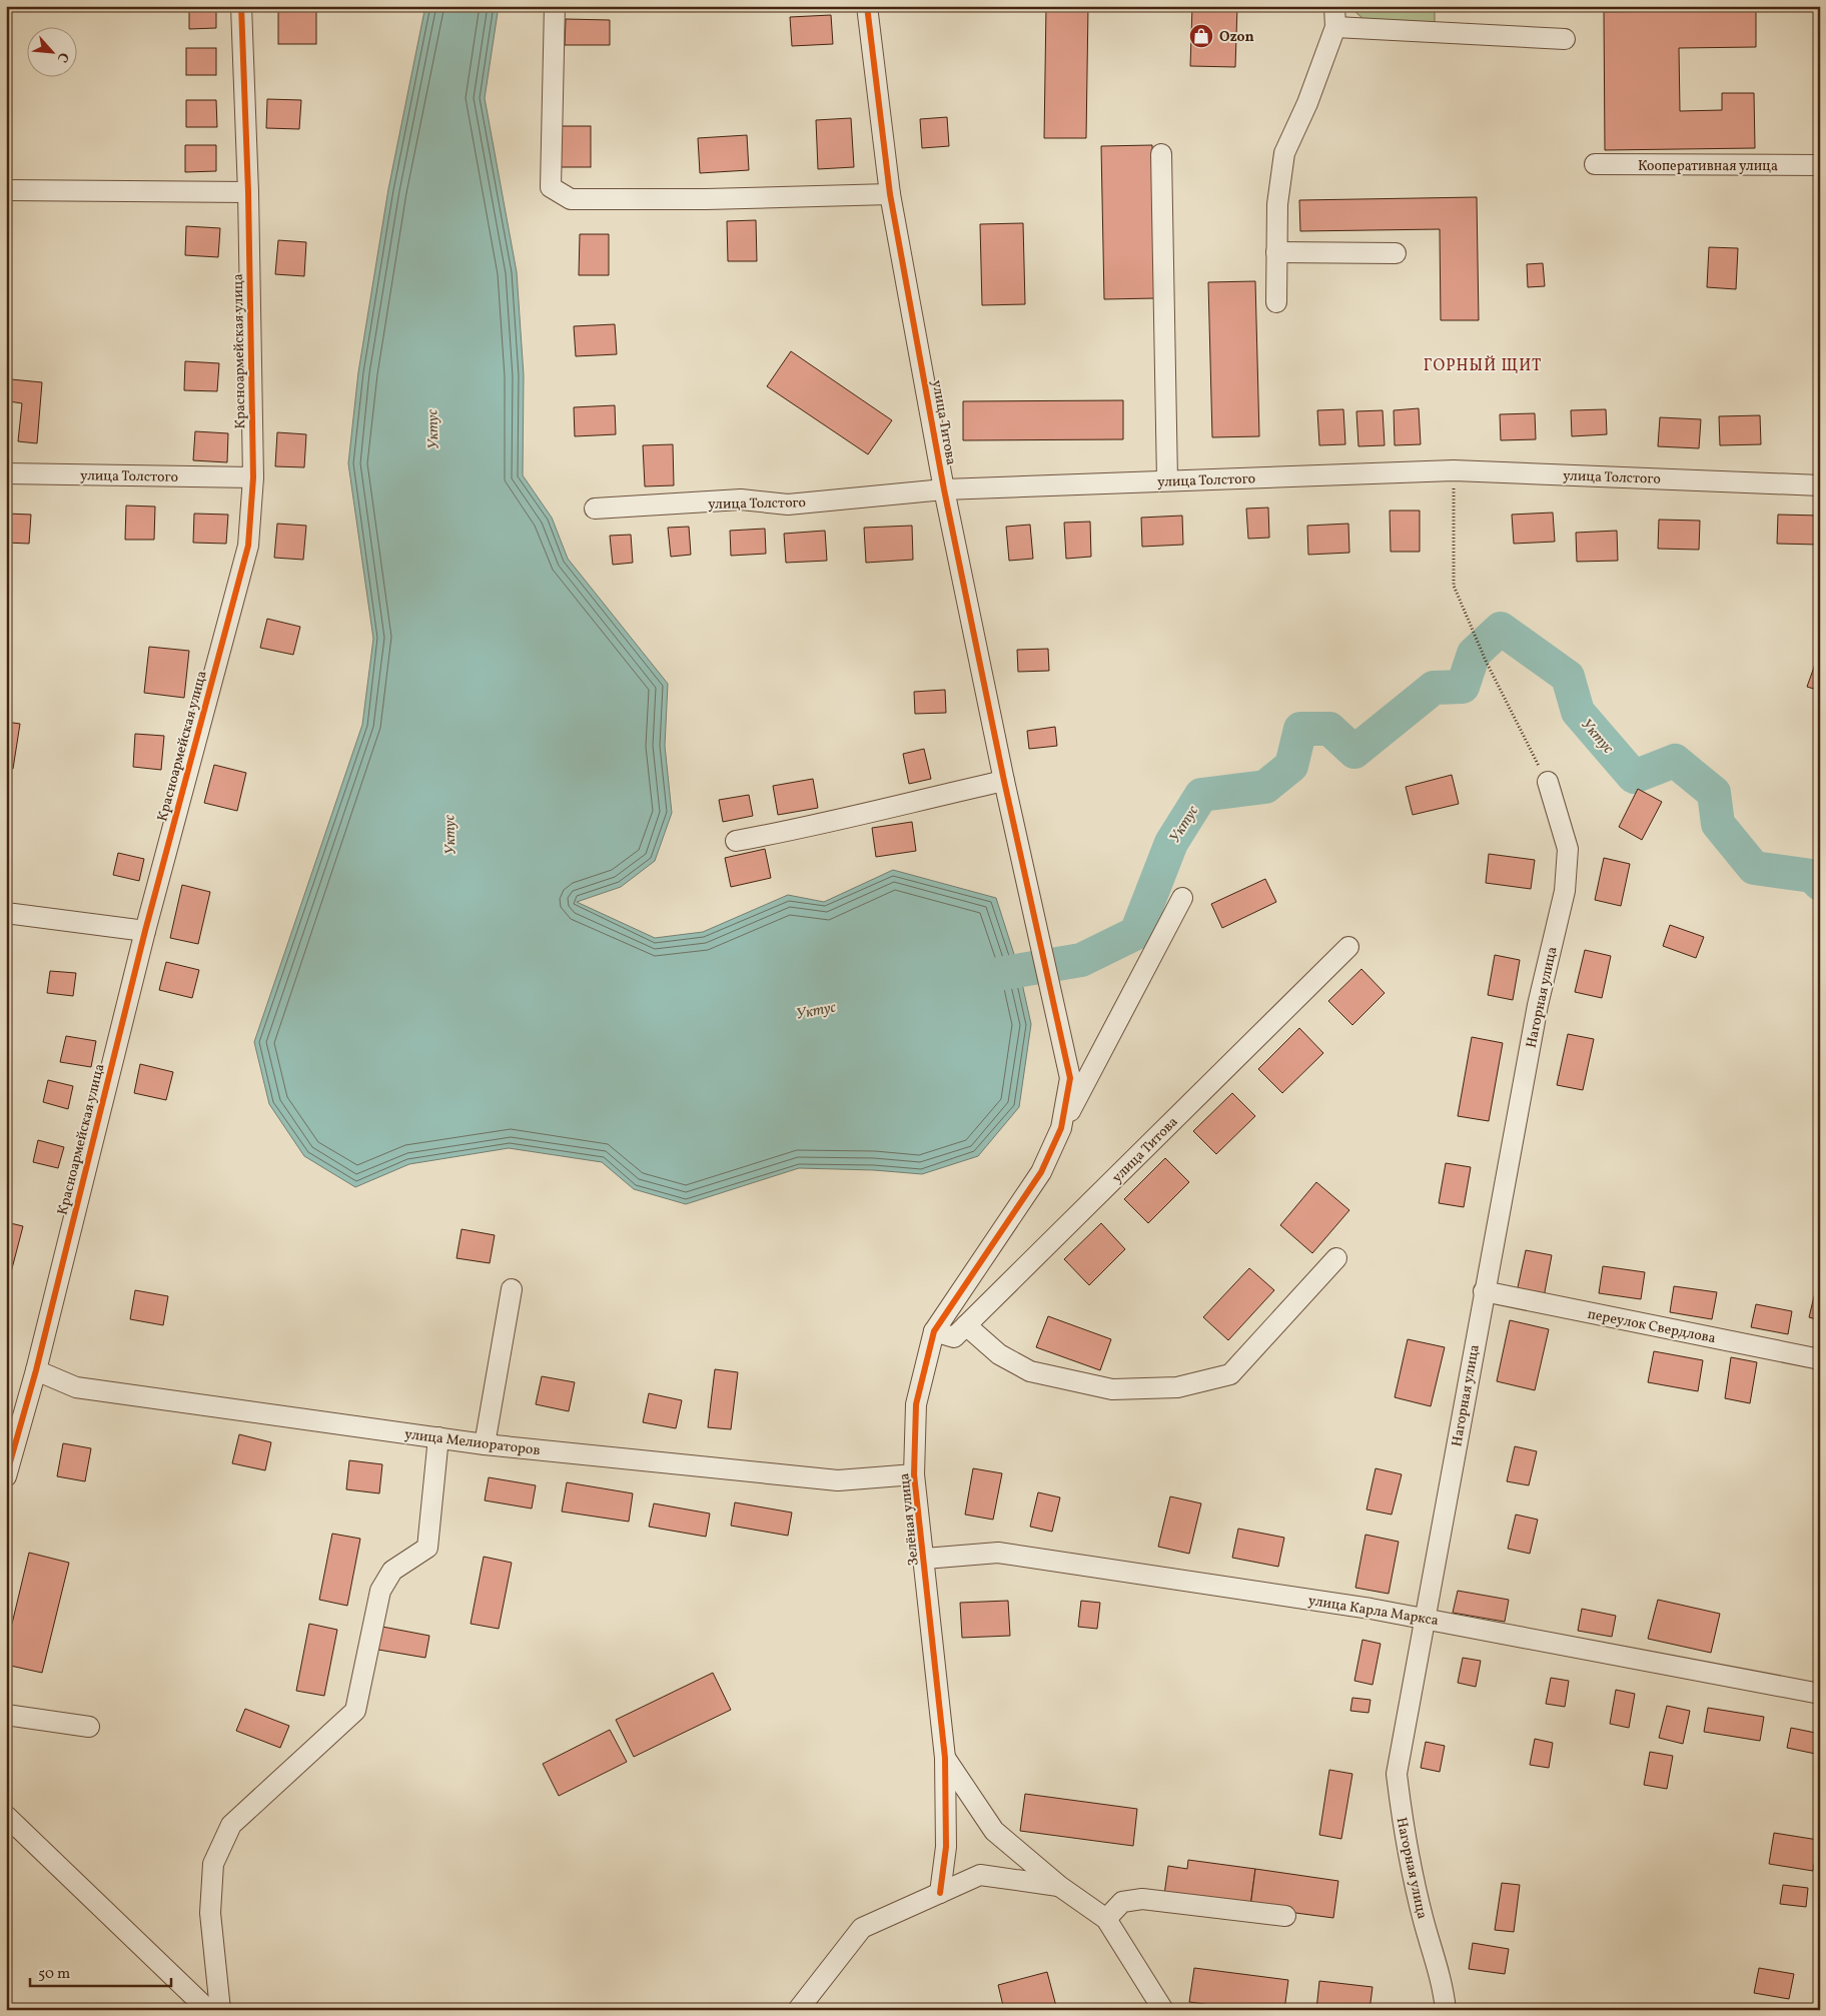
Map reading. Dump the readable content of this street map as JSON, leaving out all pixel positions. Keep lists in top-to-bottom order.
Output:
{
  "streets": {
    "street": [
      "Кооперативная улица",
      "Красноармейская улица",
      "улица Титова",
      "улица Толстого",
      "Нагорная улица",
      "переулок Свердлова",
      "улица Мелиораторов",
      "Зелёная улица",
      "улица Карла Маркса"
    ]
  },
  "crossings": [
    ["Красноармейская улица", "улица Толстого"],
    ["Красноармейская улица", "улица Мелиораторов"],
    ["улица Титова", "улица Толстого"],
    ["улица Титова", "Зелёная улица"],
    ["Нагорная улица", "переулок Свердлова"],
    ["Нагорная улица", "улица Карла Маркса"],
    ["улица Мелиораторов", "Зелёная улица"],
    ["Зелёная улица", "улица Карла Маркса"]
  ],
  "districts": ["ГОРНЫЙ ЩИТ"],
  "water": ["Уктус"],
  "places": {
    "shop": ["Ozon"]
  },
  "scale_bar": "50 m",
  "north": "bottom right"
}
